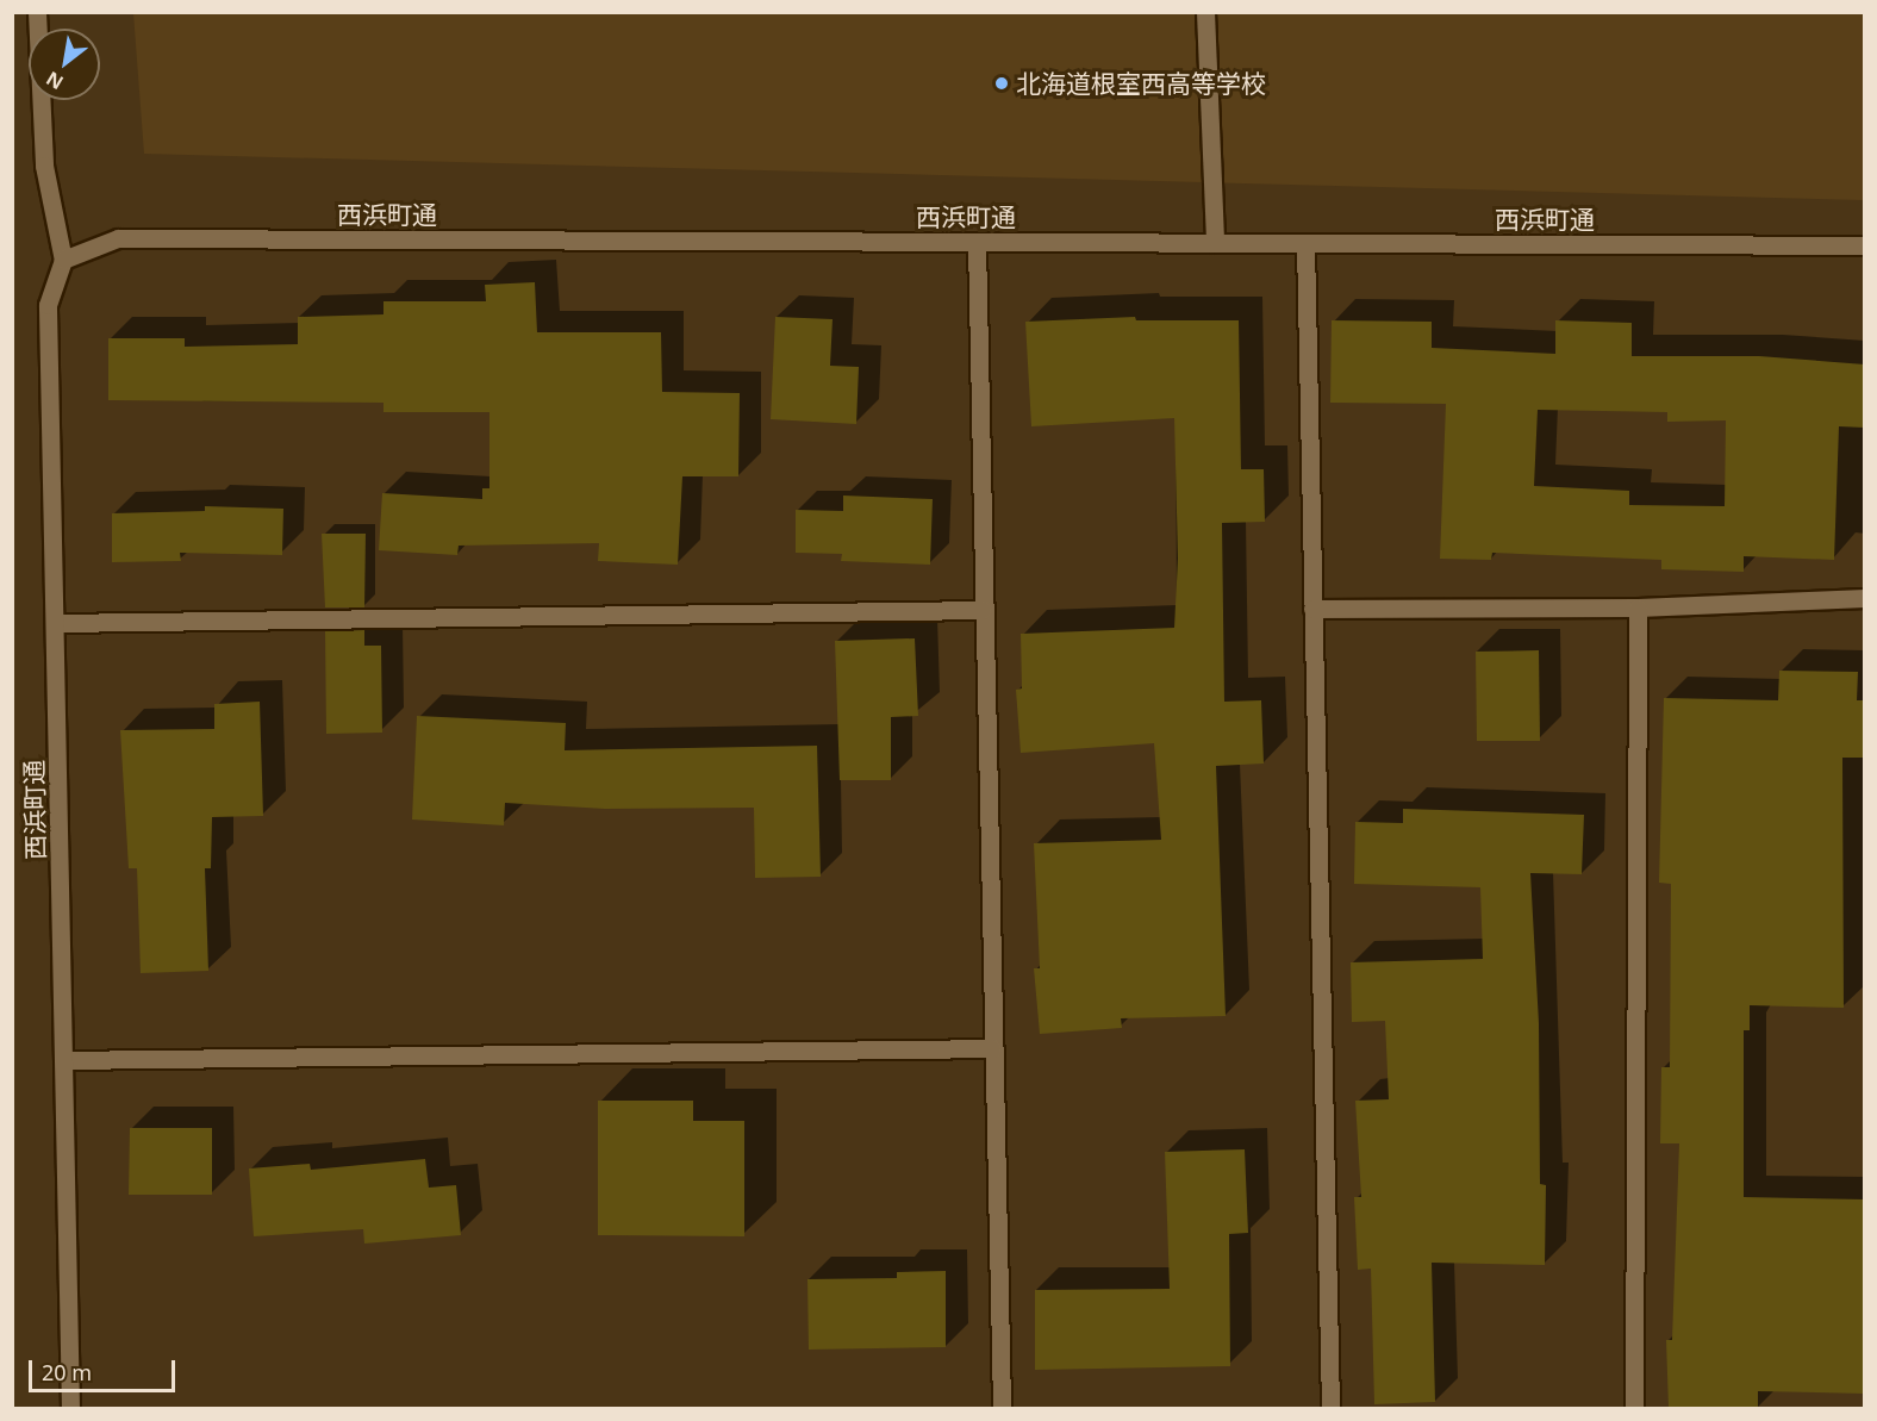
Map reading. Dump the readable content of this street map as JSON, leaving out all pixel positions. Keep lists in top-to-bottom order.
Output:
{
  "streets": {
    "street": ["西浜町通"]
  },
  "places": ["北海道根室西高等学校"],
  "scale_bar": "20 m",
  "north": "bottom left"
}
